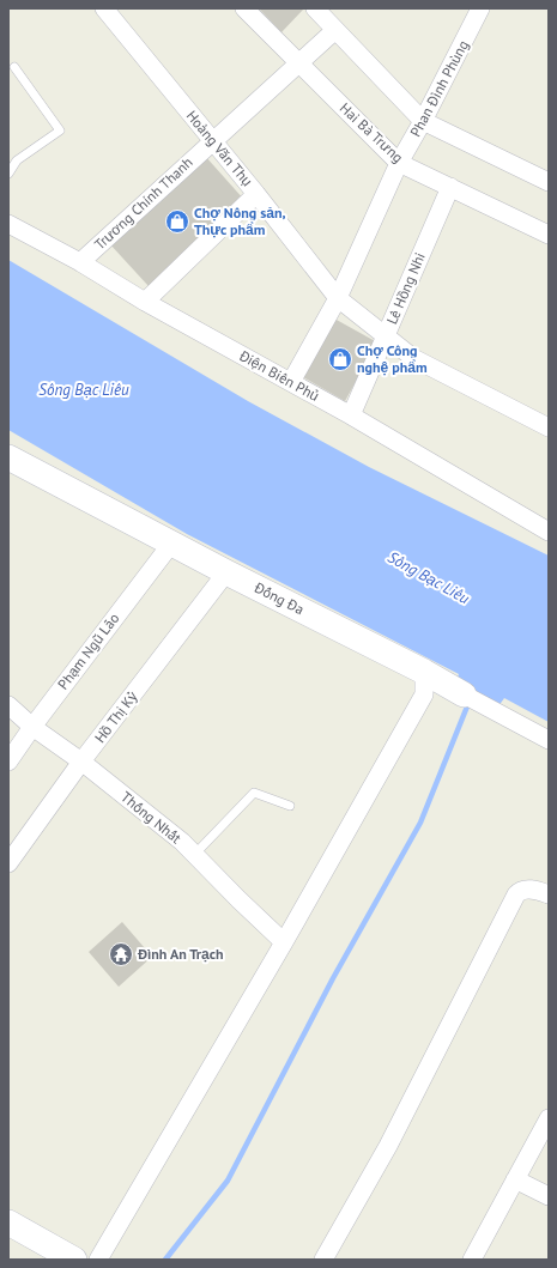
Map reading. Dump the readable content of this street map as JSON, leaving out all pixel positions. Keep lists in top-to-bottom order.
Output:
{
  "streets": {
    "street": [
      "Phan Đình Phùng",
      "Hai Bà Trưng",
      "Hoàng Văn Thụ",
      "Trương Chính Thanh",
      "Lê Hồng Nhi",
      "Điện Biên Phủ",
      "Đống Đa",
      "Phạm Ngũ Lão",
      "Hồ Thị Kỷ",
      "Thống Nhất"
    ]
  },
  "crossings": [
    ["Phan Đình Phùng", "Hai Bà Trưng"],
    ["Phan Đình Phùng", "Hoàng Văn Thụ"],
    ["Phan Đình Phùng", "Điện Biên Phủ"],
    ["Hai Bà Trưng", "Trương Chính Thanh"],
    ["Hai Bà Trưng", "Lê Hồng Nhi"],
    ["Hoàng Văn Thụ", "Trương Chính Thanh"],
    ["Hoàng Văn Thụ", "Lê Hồng Nhi"],
    ["Trương Chính Thanh", "Điện Biên Phủ"],
    ["Lê Hồng Nhi", "Điện Biên Phủ"],
    ["Đống Đa", "Phạm Ngũ Lão"],
    ["Đống Đa", "Hồ Thị Kỷ"],
    ["Phạm Ngũ Lão", "Thống Nhất"],
    ["Hồ Thị Kỷ", "Thống Nhất"]
  ],
  "water": ["Sông Bạc Liêu"],
  "places": {
    "shop": ["Chợ Nông sản, Thực phẩm", "Chợ Công nghệ phẩm"],
    "temple": ["Đình An Trạch"]
  }
}
